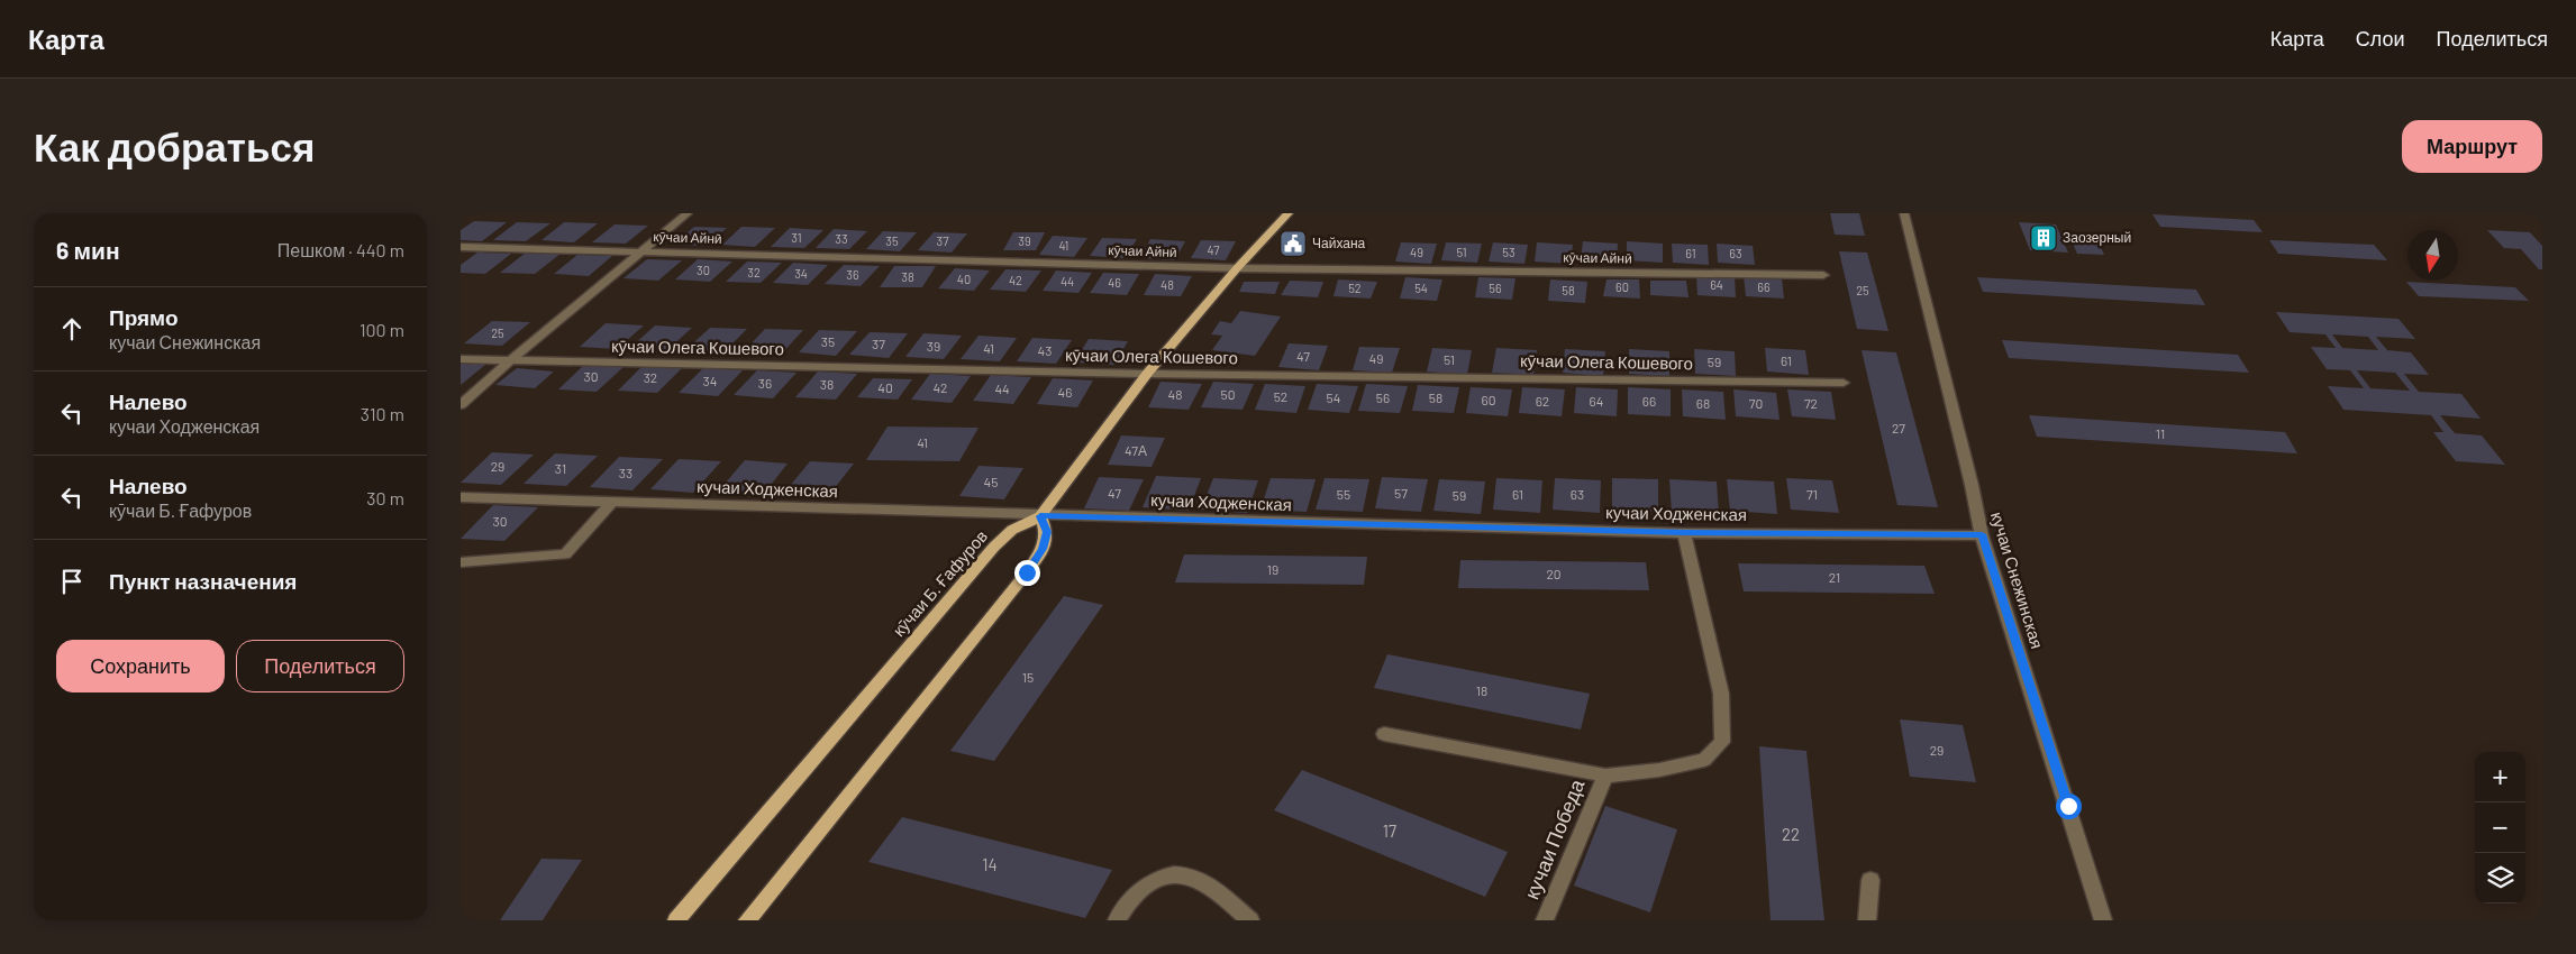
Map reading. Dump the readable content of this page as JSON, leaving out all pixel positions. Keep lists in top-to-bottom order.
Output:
{
  "streets": {
    "main road": ["кӯчаи Б. Ғафуров"],
    "street": [
      "кӯчаи Айнӣ",
      "кӯчаи Олега Кошевого",
      "кучаи Ходженская",
      "кучаи Снежинская",
      "кучаи Победа"
    ]
  },
  "crossings": [
    ["кучаи Ходженская", "кучаи Снежинская"],
    ["кучаи Ходженская", "кӯчаи Б. Ғафуров"]
  ],
  "places": {
    "building": ["Заозерный"],
    "public building": ["Чайхана"]
  },
  "house_numbers": [
    "31",
    "33",
    "35",
    "37",
    "39",
    "41",
    "47",
    "49",
    "51",
    "53",
    "61",
    "63",
    "30",
    "32",
    "34",
    "36",
    "38",
    "40",
    "42",
    "44",
    "46",
    "48",
    "64",
    "60",
    "66",
    "52",
    "54",
    "56",
    "58",
    "25",
    "25",
    "35",
    "37",
    "39",
    "41",
    "43",
    "47",
    "49",
    "51",
    "61",
    "59",
    "30",
    "32",
    "34",
    "36",
    "38",
    "40",
    "42",
    "44",
    "46",
    "48",
    "50",
    "52",
    "54",
    "56",
    "58",
    "60",
    "62",
    "64",
    "66",
    "68",
    "70",
    "72",
    "27",
    "11",
    "41",
    "47А",
    "29",
    "31",
    "33",
    "45",
    "47",
    "57",
    "55",
    "61",
    "63",
    "71",
    "59",
    "30",
    "19",
    "20",
    "21",
    "15",
    "18",
    "29",
    "17",
    "22",
    "14"
  ],
  "north": "bottom",
  "page": {
    "header": "Карта",
    "nav": ["Карта", "Слои", "Поделиться"],
    "buttons": [
      "Маршрут",
      ["Сохранить", "Поделиться"]
    ],
    "title": "Как добраться",
    "heading": ["6 мин", "Пешком · 440 m"],
    "list": [
      ["Прямо", "кучаи Снежинская", "100 m"],
      ["Налево", "кучаи Ходженская", "310 m"],
      ["Налево", "кӯчаи Б. Ғафуров", "30 m"],
      "Пункт назначения"
    ],
    "map_buttons": ["+", "−"]
  }
}
